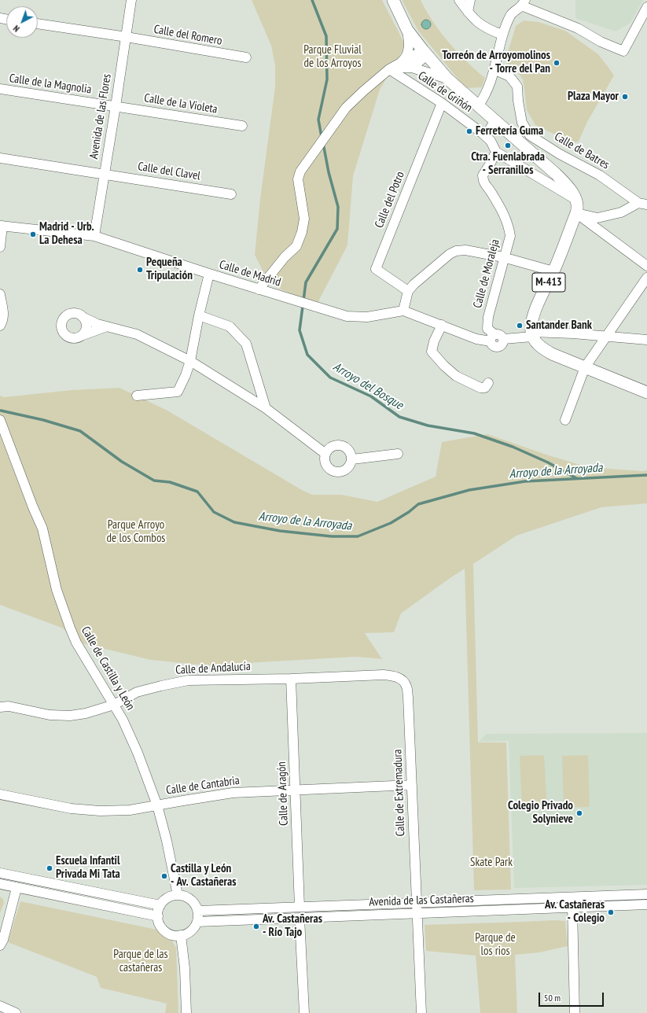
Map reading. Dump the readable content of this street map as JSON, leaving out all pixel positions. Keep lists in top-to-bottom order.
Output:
{
  "streets": {
    "main road": ["M-413"],
    "street": [
      "Calle del Romero",
      "Calle de la Magnolia",
      "Calle de Griñón",
      "Calle de la Violeta",
      "Avenida de las Flores",
      "Calle de Batres",
      "Calle del Clavel",
      "Calle del Potro",
      "Calle de Madrid",
      "Calle de Moraleja",
      "Calle de Castilla y León",
      "Calle de Andalucía",
      "Calle de Cantabria",
      "Calle de Extremadura",
      "Calle de Aragón",
      "Avenida de las Castañeras"
    ]
  },
  "crossings": [
    ["Calle del Romero", "Avenida de las Flores"],
    ["Calle de la Magnolia", "Calle de la Violeta"],
    ["Calle de la Magnolia", "Avenida de las Flores"],
    ["Calle de Griñón", "Calle del Potro"],
    ["Calle de Griñón", "Calle de Moraleja"],
    ["Calle de Griñón", "M-413"],
    ["Calle de la Violeta", "Avenida de las Flores"],
    ["Avenida de las Flores", "Calle del Clavel"],
    ["Avenida de las Flores", "Calle de Madrid"],
    ["Calle de Batres", "M-413"],
    ["Calle de Castilla y León", "Calle de Andalucía"],
    ["Calle de Castilla y León", "Calle de Cantabria"],
    ["Calle de Castilla y León", "Avenida de las Castañeras"],
    ["Calle de Andalucía", "Calle de Extremadura"],
    ["Calle de Andalucía", "Calle de Aragón"],
    ["Calle de Cantabria", "Calle de Extremadura"],
    ["Calle de Cantabria", "Calle de Aragón"],
    ["Calle de Extremadura", "Avenida de las Castañeras"],
    ["Calle de Aragón", "Avenida de las Castañeras"]
  ],
  "water": ["Arroyo del Bosque", "Arroyo de la Arroyada"],
  "parks": [
    "Parque Fluvial de los Arroyos",
    "Parque Arroyo de los Combos",
    "Skate Park",
    "Parque de los rios",
    "Parque de las castañeras"
  ],
  "places": [
    "Torreón de Arroyomolinos - Torre del Pan",
    "Plaza Mayor",
    "Ferretería Guma",
    "Ctra. Fuenlabrada - Serranillos",
    "Madrid - Urb. La Dehesa",
    "Pequeña Tripulación",
    "Santander Bank",
    "Colegio Privado Solynieve",
    "Escuela Infantil Privada Mi Tata",
    "Castilla y León - Av. Castañeras",
    "Av. Castañeras - Colegio",
    "Av. Castañeras - Río Tajo"
  ],
  "scale_bar": "50 m",
  "north": "bottom left"
}
